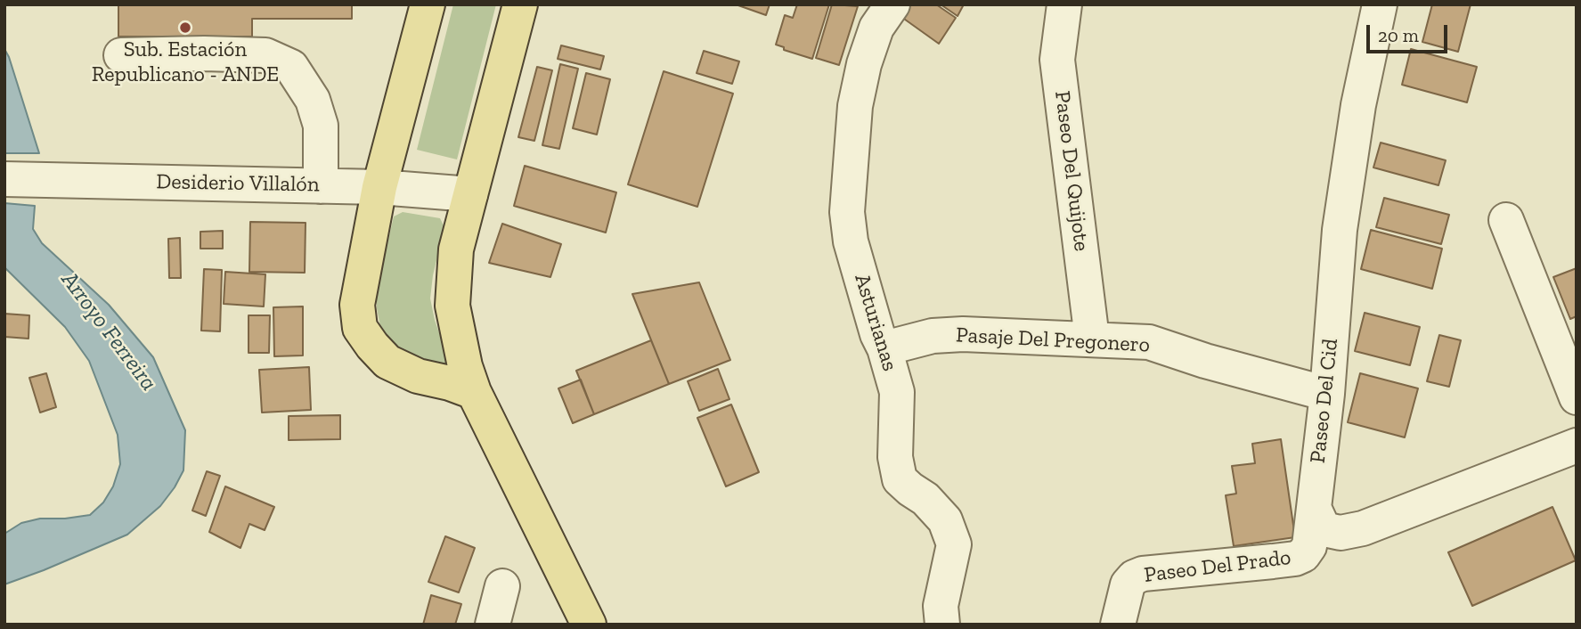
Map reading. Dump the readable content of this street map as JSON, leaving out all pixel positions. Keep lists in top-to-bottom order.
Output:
{
  "streets": {
    "street": [
      "Paseo Del Quijote",
      "Desiderio Villalón",
      "Asturianas",
      "Pasaje Del Pregonero",
      "Paseo Del Cid",
      "Paseo Del Prado"
    ]
  },
  "crossings": [
    ["Paseo Del Quijote", "Pasaje Del Pregonero"],
    ["Asturianas", "Pasaje Del Pregonero"],
    ["Pasaje Del Pregonero", "Paseo Del Cid"],
    ["Paseo Del Cid", "Paseo Del Prado"]
  ],
  "water": ["Arroyo Ferreira"],
  "places": ["Sub. Estación Republicano - ANDE"],
  "scale_bar": "20 m"
}
